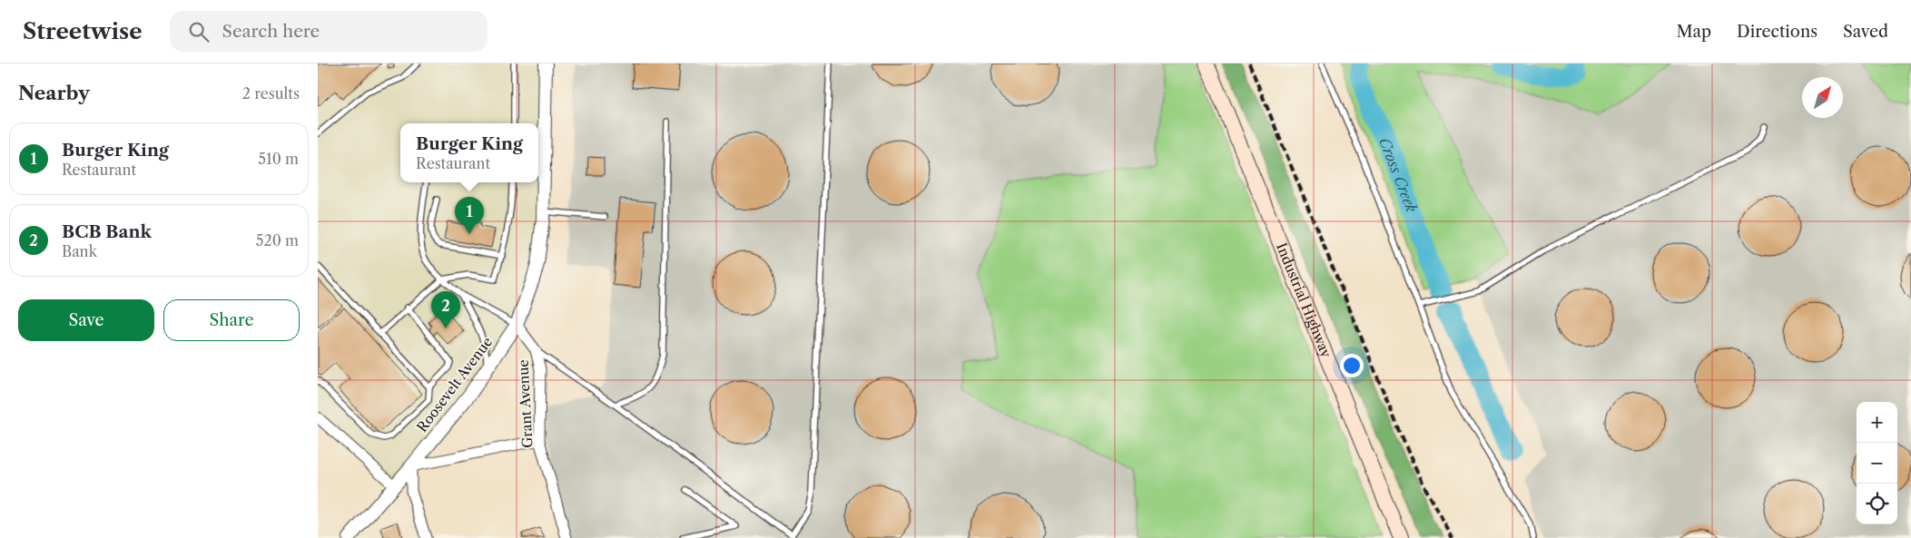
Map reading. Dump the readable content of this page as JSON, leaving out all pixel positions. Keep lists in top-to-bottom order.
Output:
{
  "streets": {
    "main road": ["Industrial Highway"],
    "street": ["Roosevelt Avenue", "Grant Avenue"]
  },
  "crossings": [
    ["Roosevelt Avenue", "Grant Avenue"]
  ],
  "water": ["Cross Creek"],
  "north": "top right",
  "page": {
    "header": "Streetwise",
    "search": "Search here",
    "nav": ["Map", "Directions", "Saved"],
    "heading": ["Nearby", "2 results"],
    "list": [
      {
        "mark": "1",
        "name": "Burger King",
        "note": "Restaurant",
        "value": "510 m"
      },
      {
        "mark": "2",
        "name": "BCB Bank",
        "note": "Bank",
        "value": "520 m"
      }
    ],
    "popup": ["Burger King", "Restaurant"],
    "pins": ["1", "2"],
    "buttons": ["Save", "Share"],
    "map_buttons": ["+", "−"]
  }
}
